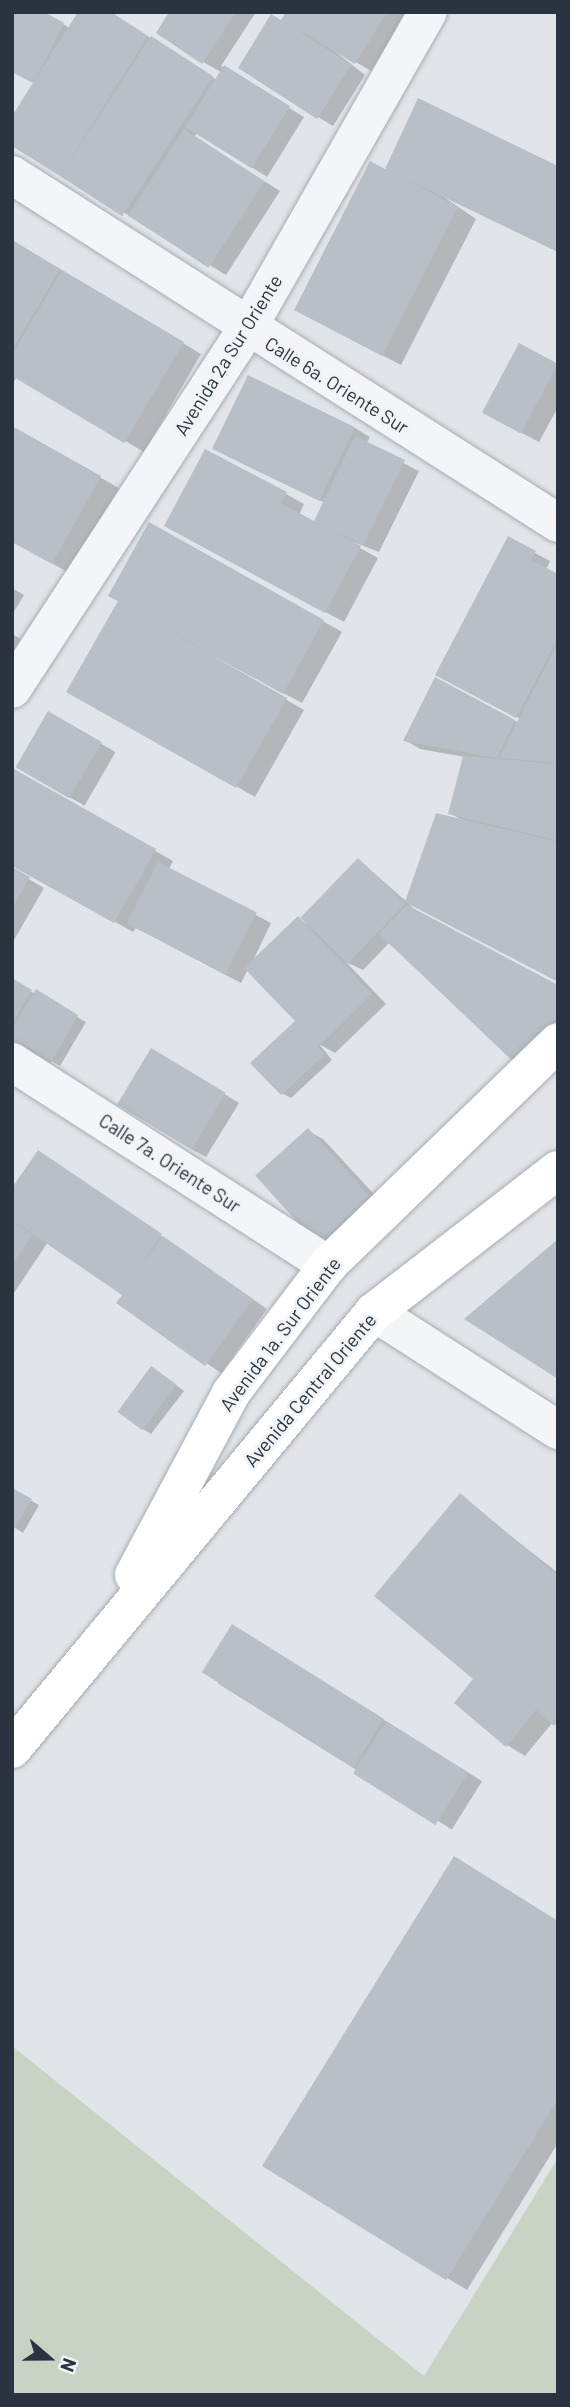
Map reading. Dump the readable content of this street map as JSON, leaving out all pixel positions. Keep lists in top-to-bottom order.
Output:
{
  "streets": {
    "street": [
      "Avenida 2a Sur Oriente",
      "Calle 6a. Oriente Sur",
      "Calle 7a. Oriente Sur",
      "Avenida 1a. Sur Oriente",
      "Avenida Central Oriente"
    ]
  },
  "crossings": [
    ["Avenida 2a Sur Oriente", "Calle 6a. Oriente Sur"],
    ["Calle 7a. Oriente Sur", "Avenida 1a. Sur Oriente"],
    ["Avenida 1a. Sur Oriente", "Avenida Central Oriente"]
  ],
  "north": "right"
}
